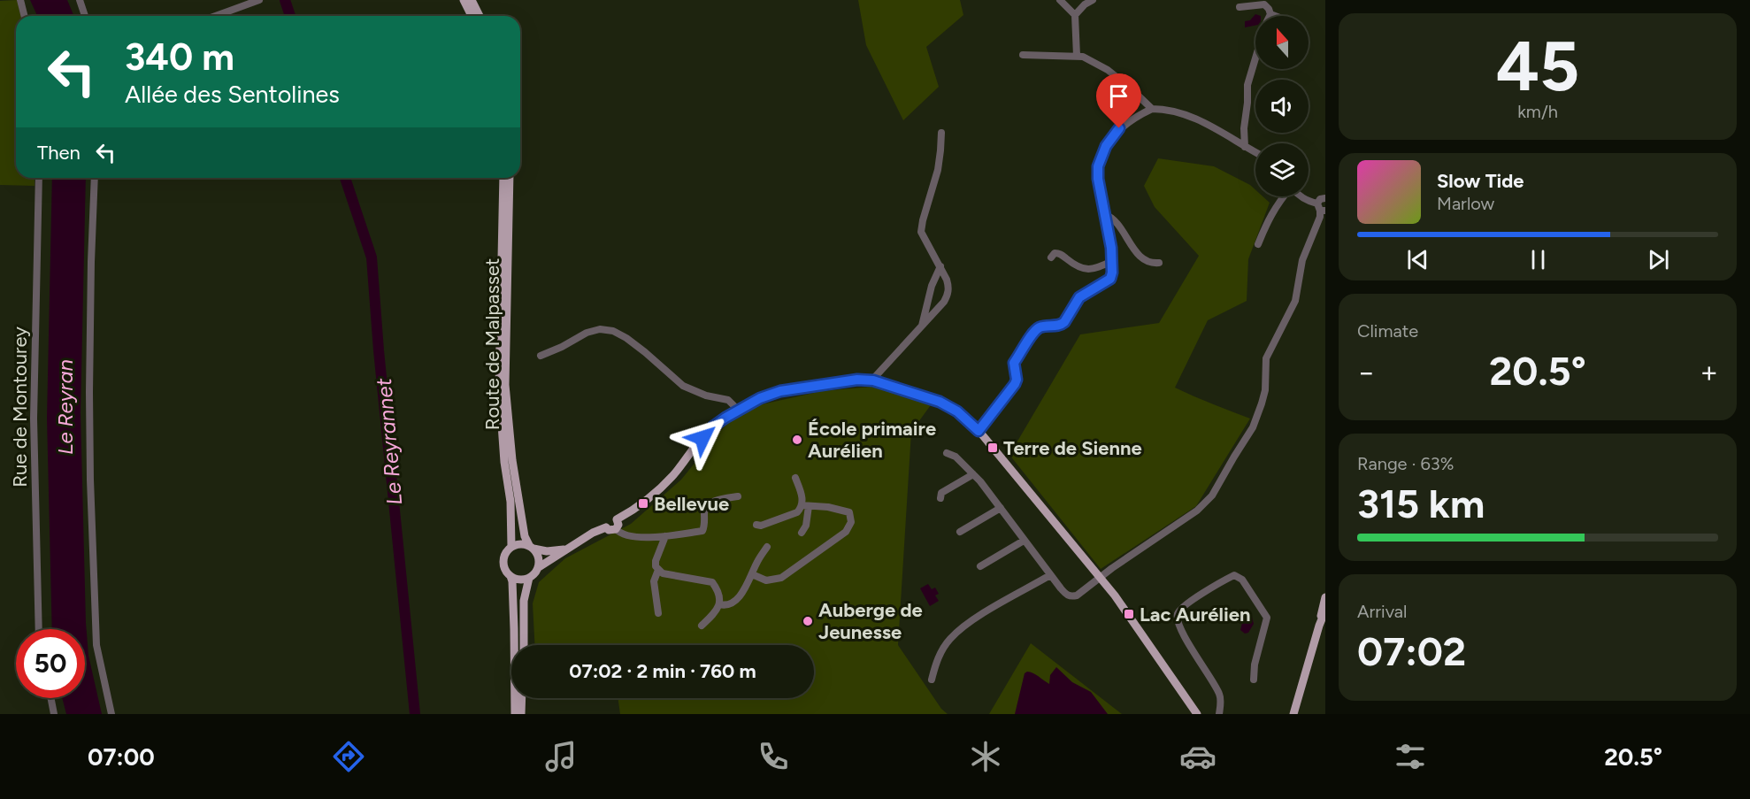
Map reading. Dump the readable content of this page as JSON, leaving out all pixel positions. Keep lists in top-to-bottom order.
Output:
{
  "streets": {
    "main road": ["Route de Malpasset"],
    "street": ["Rue de Montourey"]
  },
  "water": ["Le Reyran", "Le Reyrannet"],
  "places": {
    "other": ["École primaire Aurélien", "Auberge de Jeunesse"],
    "transit": ["Terre de Sienne", "Bellevue", "Lac Aurélien"]
  },
  "north": "top",
  "page": {
    "tile": [
      ["45", "km/h"],
      "Climate",
      ["Range · 63%", "315 km"],
      ["Arrival", "07:02"]
    ],
    "turn": ["340 m", "Allée des Sentolines"],
    "then": "Then",
    "song": ["Slow Tide", "Marlow"],
    "heat": ["−", "20.5°", "+"],
    "limit": "50",
    "trip": "07:02 · 2 min · 760 m",
    "tabs": ["07:00", "20.5°"]
  }
}
